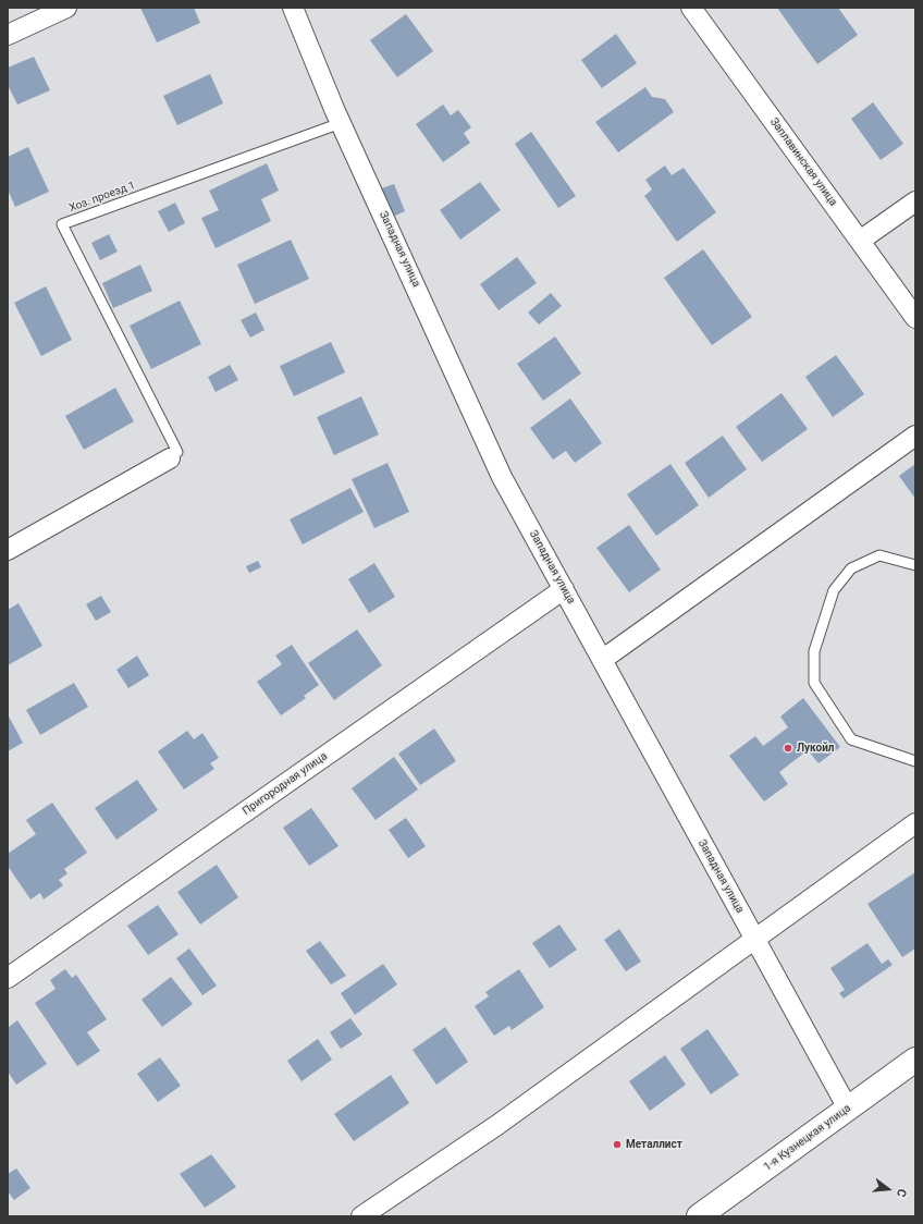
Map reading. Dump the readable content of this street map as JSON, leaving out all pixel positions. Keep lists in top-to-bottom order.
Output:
{
  "streets": {
    "main road": ["1-я Кузнецкая улица"],
    "street": ["Заплавинская улица", "Западная улица", "Пригородная улица"],
    "lane": ["Хоз. проезд 1"]
  },
  "crossings": [
    ["Хоз. проезд 1", "Западная улица"],
    ["Западная улица", "Пригородная улица"],
    ["Западная улица", "1-я Кузнецкая улица"]
  ],
  "places": ["Лукойл", "Металлист"],
  "north": "right"
}
